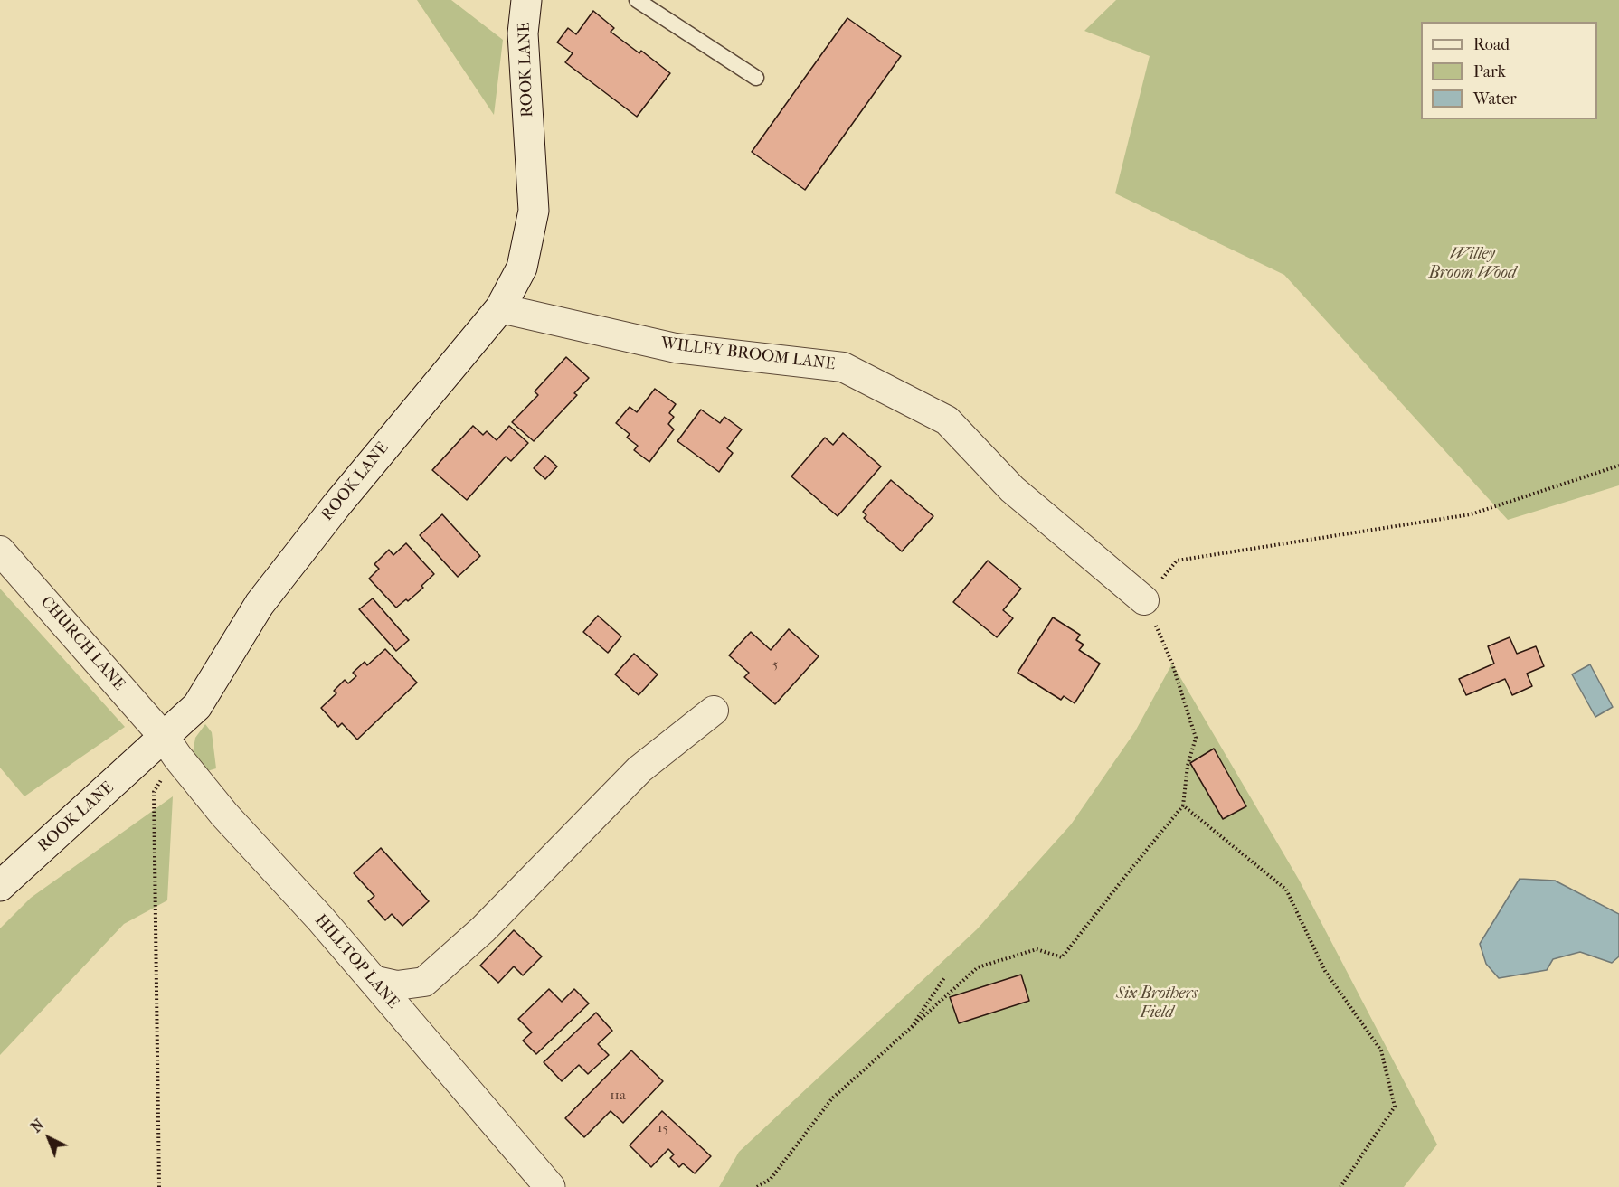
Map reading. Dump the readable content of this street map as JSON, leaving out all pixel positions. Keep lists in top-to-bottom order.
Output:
{
  "streets": {
    "main road": ["ROOK LANE", "HILLTOP LANE"],
    "street": ["WILLEY BROOM LANE", "CHURCH LANE"]
  },
  "crossings": [
    ["ROOK LANE", "WILLEY BROOM LANE"],
    ["ROOK LANE", "CHURCH LANE"],
    ["ROOK LANE", "HILLTOP LANE"],
    ["CHURCH LANE", "HILLTOP LANE"]
  ],
  "parks": ["Willey Broom Wood", "Six Brothers Field"],
  "house_numbers": ["5", "11a", "15"],
  "legend": ["Road", "Park", "Water"],
  "north": "top left"
}
